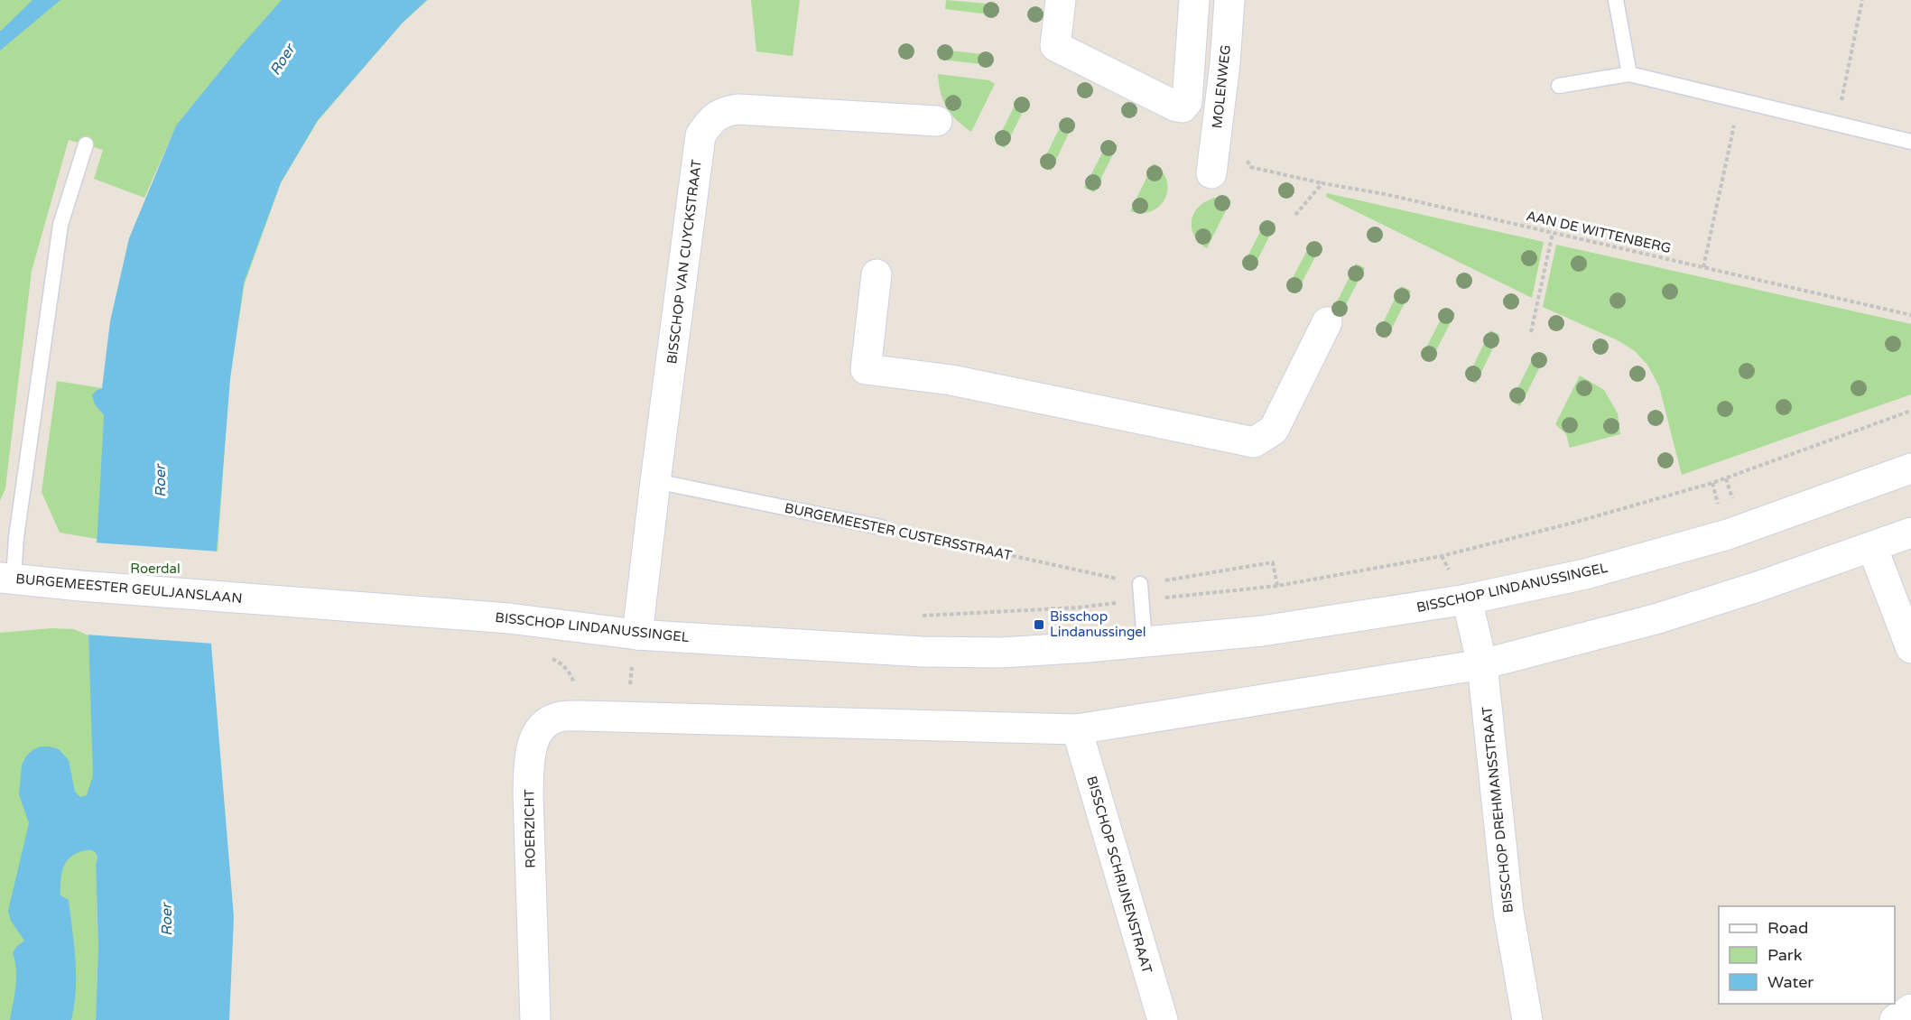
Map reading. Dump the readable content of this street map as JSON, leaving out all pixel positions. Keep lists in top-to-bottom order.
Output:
{
  "streets": {
    "street": [
      "MOLENWEG",
      "BISSCHOP VAN CUYCKSTRAAT",
      "BISSCHOP LINDANUSSINGEL",
      "BURGEMEESTER GEULJANSLAAN",
      "BISSCHOP DREHMANSSTRAAT",
      "ROERZICHT",
      "BISSCHOP SCHRIJNENSTRAAT"
    ],
    "lane": ["BURGEMEESTER CUSTERSSTRAAT"],
    "path": ["AAN DE WITTENBERG"]
  },
  "crossings": [
    ["BISSCHOP VAN CUYCKSTRAAT", "BURGEMEESTER CUSTERSSTRAAT"],
    ["BISSCHOP VAN CUYCKSTRAAT", "BISSCHOP LINDANUSSINGEL"],
    ["BISSCHOP LINDANUSSINGEL", "BURGEMEESTER GEULJANSLAAN"],
    ["BISSCHOP LINDANUSSINGEL", "BISSCHOP DREHMANSSTRAAT"]
  ],
  "water": ["Roer"],
  "parks": ["Roerdal"],
  "places": {
    "transit": ["Bisschop Lindanussingel"]
  },
  "legend": ["Road", "Park", "Water"]
}
